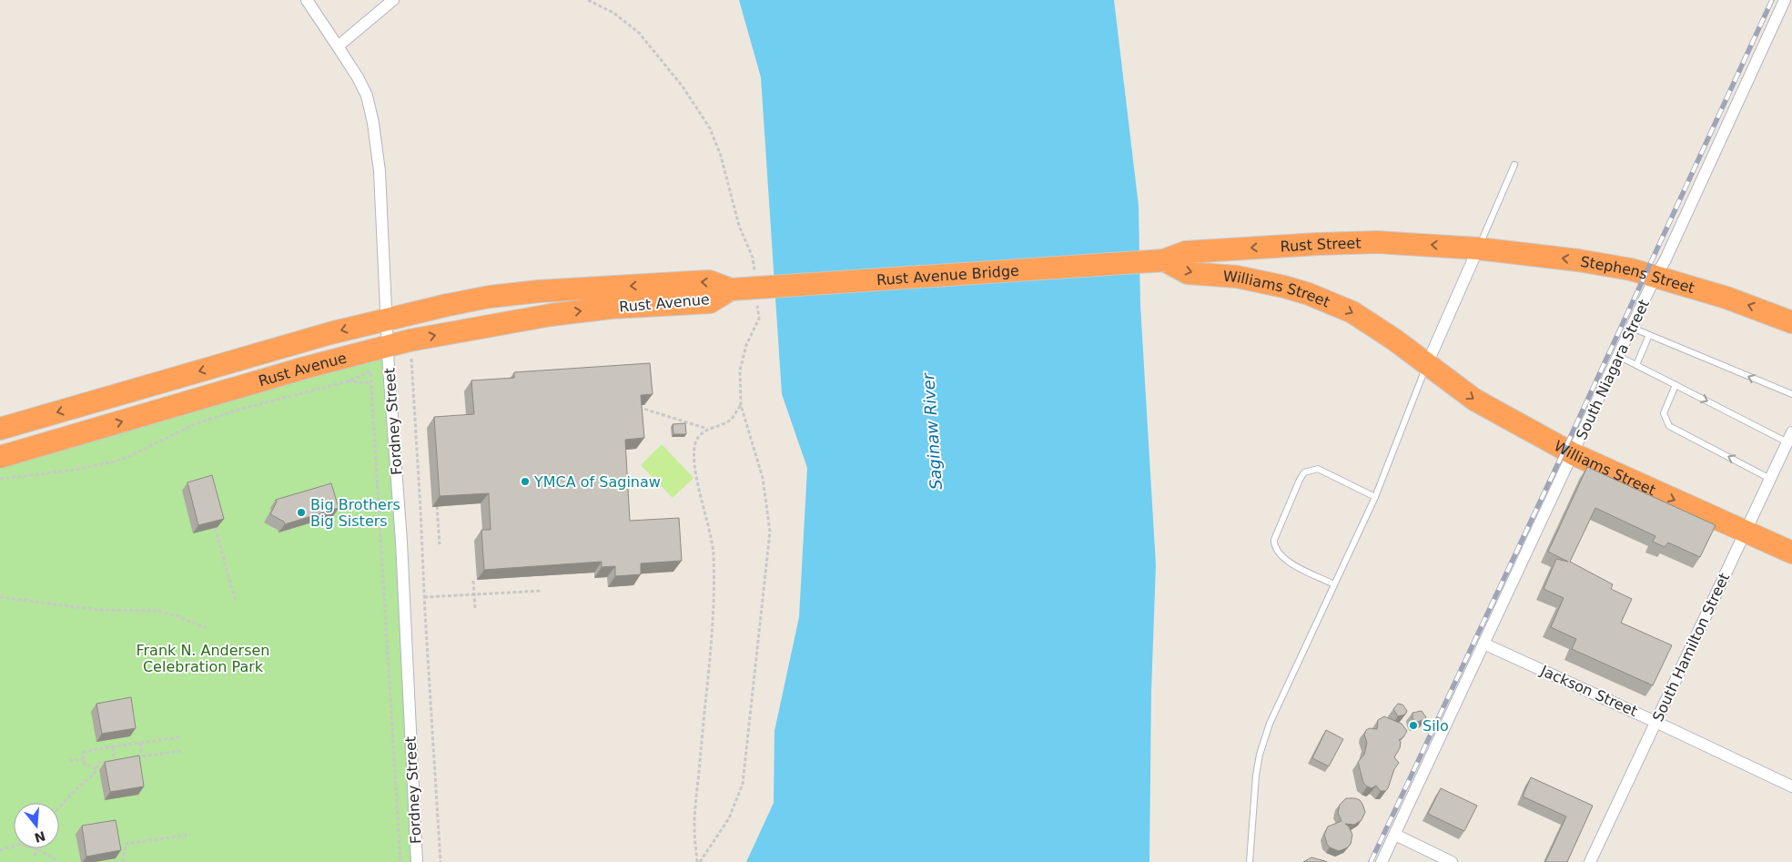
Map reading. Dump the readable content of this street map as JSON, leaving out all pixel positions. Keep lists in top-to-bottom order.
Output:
{
  "streets": {
    "highway": [
      "Rust Street",
      "Stephens Street",
      "Rust Avenue Bridge",
      "Williams Street",
      "Rust Avenue"
    ],
    "street": [
      "South Niagara Street",
      "Fordney Street",
      "South Hamilton Street",
      "Jackson Street"
    ]
  },
  "crossings": [
    ["Rust Street", "Stephens Street"],
    ["Rust Street", "Rust Avenue Bridge"],
    ["Rust Street", "Williams Street"],
    ["Stephens Street", "South Niagara Street"],
    ["Rust Avenue Bridge", "Williams Street"],
    ["Rust Avenue Bridge", "Rust Avenue"],
    ["Williams Street", "South Niagara Street"],
    ["Williams Street", "South Hamilton Street"],
    ["Rust Avenue", "Fordney Street"],
    ["South Niagara Street", "Jackson Street"],
    ["South Hamilton Street", "Jackson Street"]
  ],
  "one_way": ["Rust Street", "Stephens Street", "Williams Street"],
  "water": ["Saginaw River"],
  "parks": ["Frank N. Andersen Celebration Park"],
  "places": ["YMCA of Saginaw", "Big Brothers Big Sisters", "Silo"],
  "north": "bottom"
}
